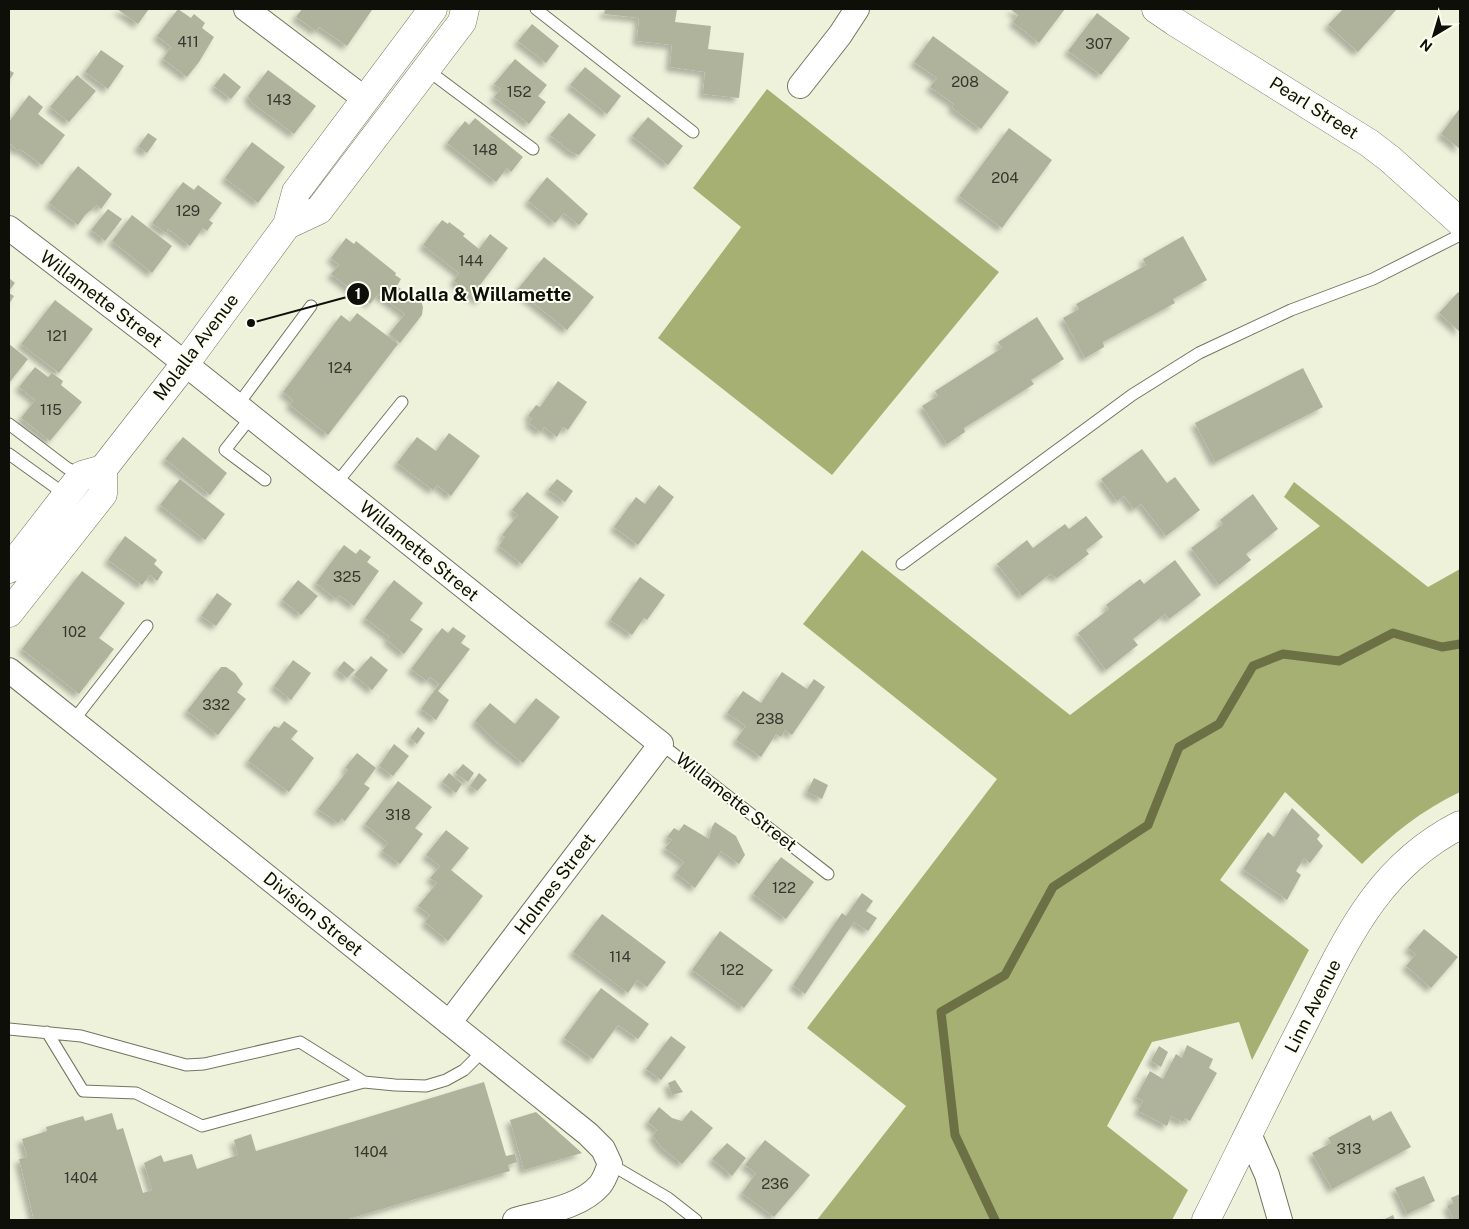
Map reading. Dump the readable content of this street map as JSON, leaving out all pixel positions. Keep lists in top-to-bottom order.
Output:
{
  "streets": {
    "main road": ["Pearl Street", "Molalla Avenue", "Linn Avenue"],
    "street": ["Willamette Street", "Holmes Street", "Division Street"]
  },
  "crossings": [
    ["Willamette Street", "Molalla Avenue"],
    ["Willamette Street", "Holmes Street"],
    ["Holmes Street", "Division Street"]
  ],
  "places": ["Molalla & Willamette"],
  "house_numbers": [
    "411",
    "307",
    "208",
    "152",
    "143",
    "148",
    "204",
    "129",
    "144",
    "121",
    "124",
    "115",
    "325",
    "102",
    "332",
    "238",
    "318",
    "122",
    "114",
    "122",
    "313",
    "1404",
    "1404",
    "236"
  ],
  "north": "bottom left"
}
